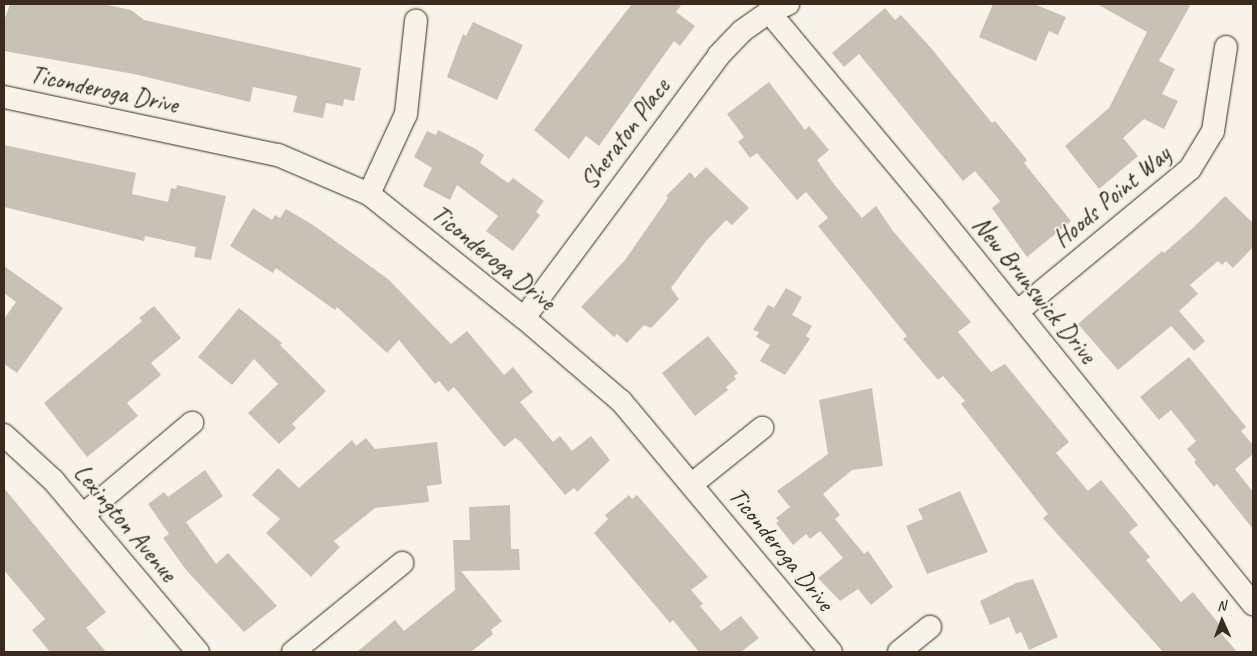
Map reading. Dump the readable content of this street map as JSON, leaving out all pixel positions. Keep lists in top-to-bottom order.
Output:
{
  "streets": {
    "street": [
      "Ticonderoga Drive",
      "Sheraton Place",
      "Hoods Point Way",
      "New Brunswick Drive",
      "Lexington Avenue"
    ]
  },
  "crossings": [
    ["Ticonderoga Drive", "Sheraton Place"],
    ["Sheraton Place", "New Brunswick Drive"],
    ["Hoods Point Way", "New Brunswick Drive"]
  ],
  "north": "top"
}
